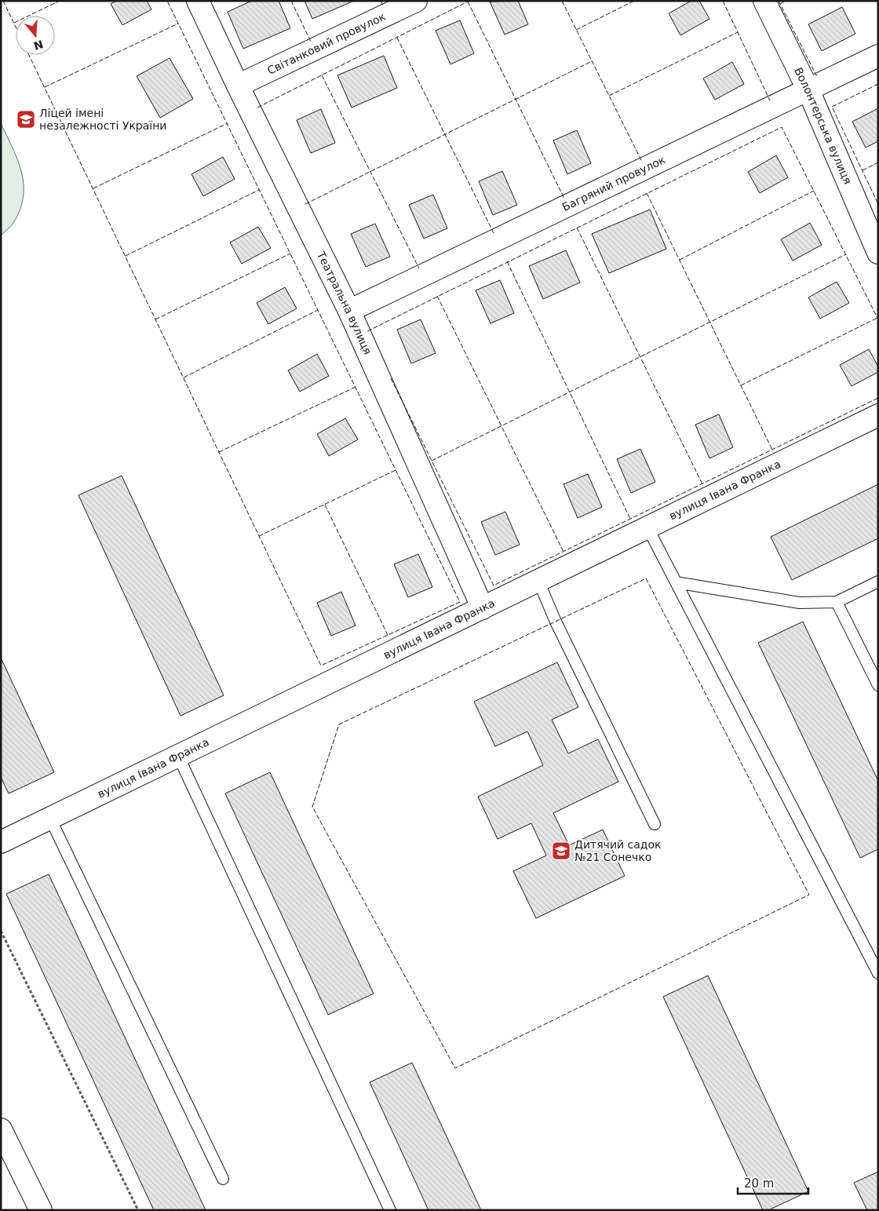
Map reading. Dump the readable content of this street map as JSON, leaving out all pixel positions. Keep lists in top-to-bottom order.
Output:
{
  "streets": {
    "street": [
      "Світанковий провулок",
      "Волонтерська вулиця",
      "Багряний провулок",
      "Театральна вулиця",
      "вулиця Івана Франка"
    ]
  },
  "crossings": [
    ["Світанковий провулок", "Театральна вулиця"],
    ["Волонтерська вулиця", "Багряний провулок"],
    ["Багряний провулок", "Театральна вулиця"],
    ["Театральна вулиця", "вулиця Івана Франка"]
  ],
  "places": {
    "school or university": ["Ліцей імені незалежності України", "Дитячий садок №21 Сонечко"]
  },
  "scale_bar": "20 m",
  "north": "bottom"
}
